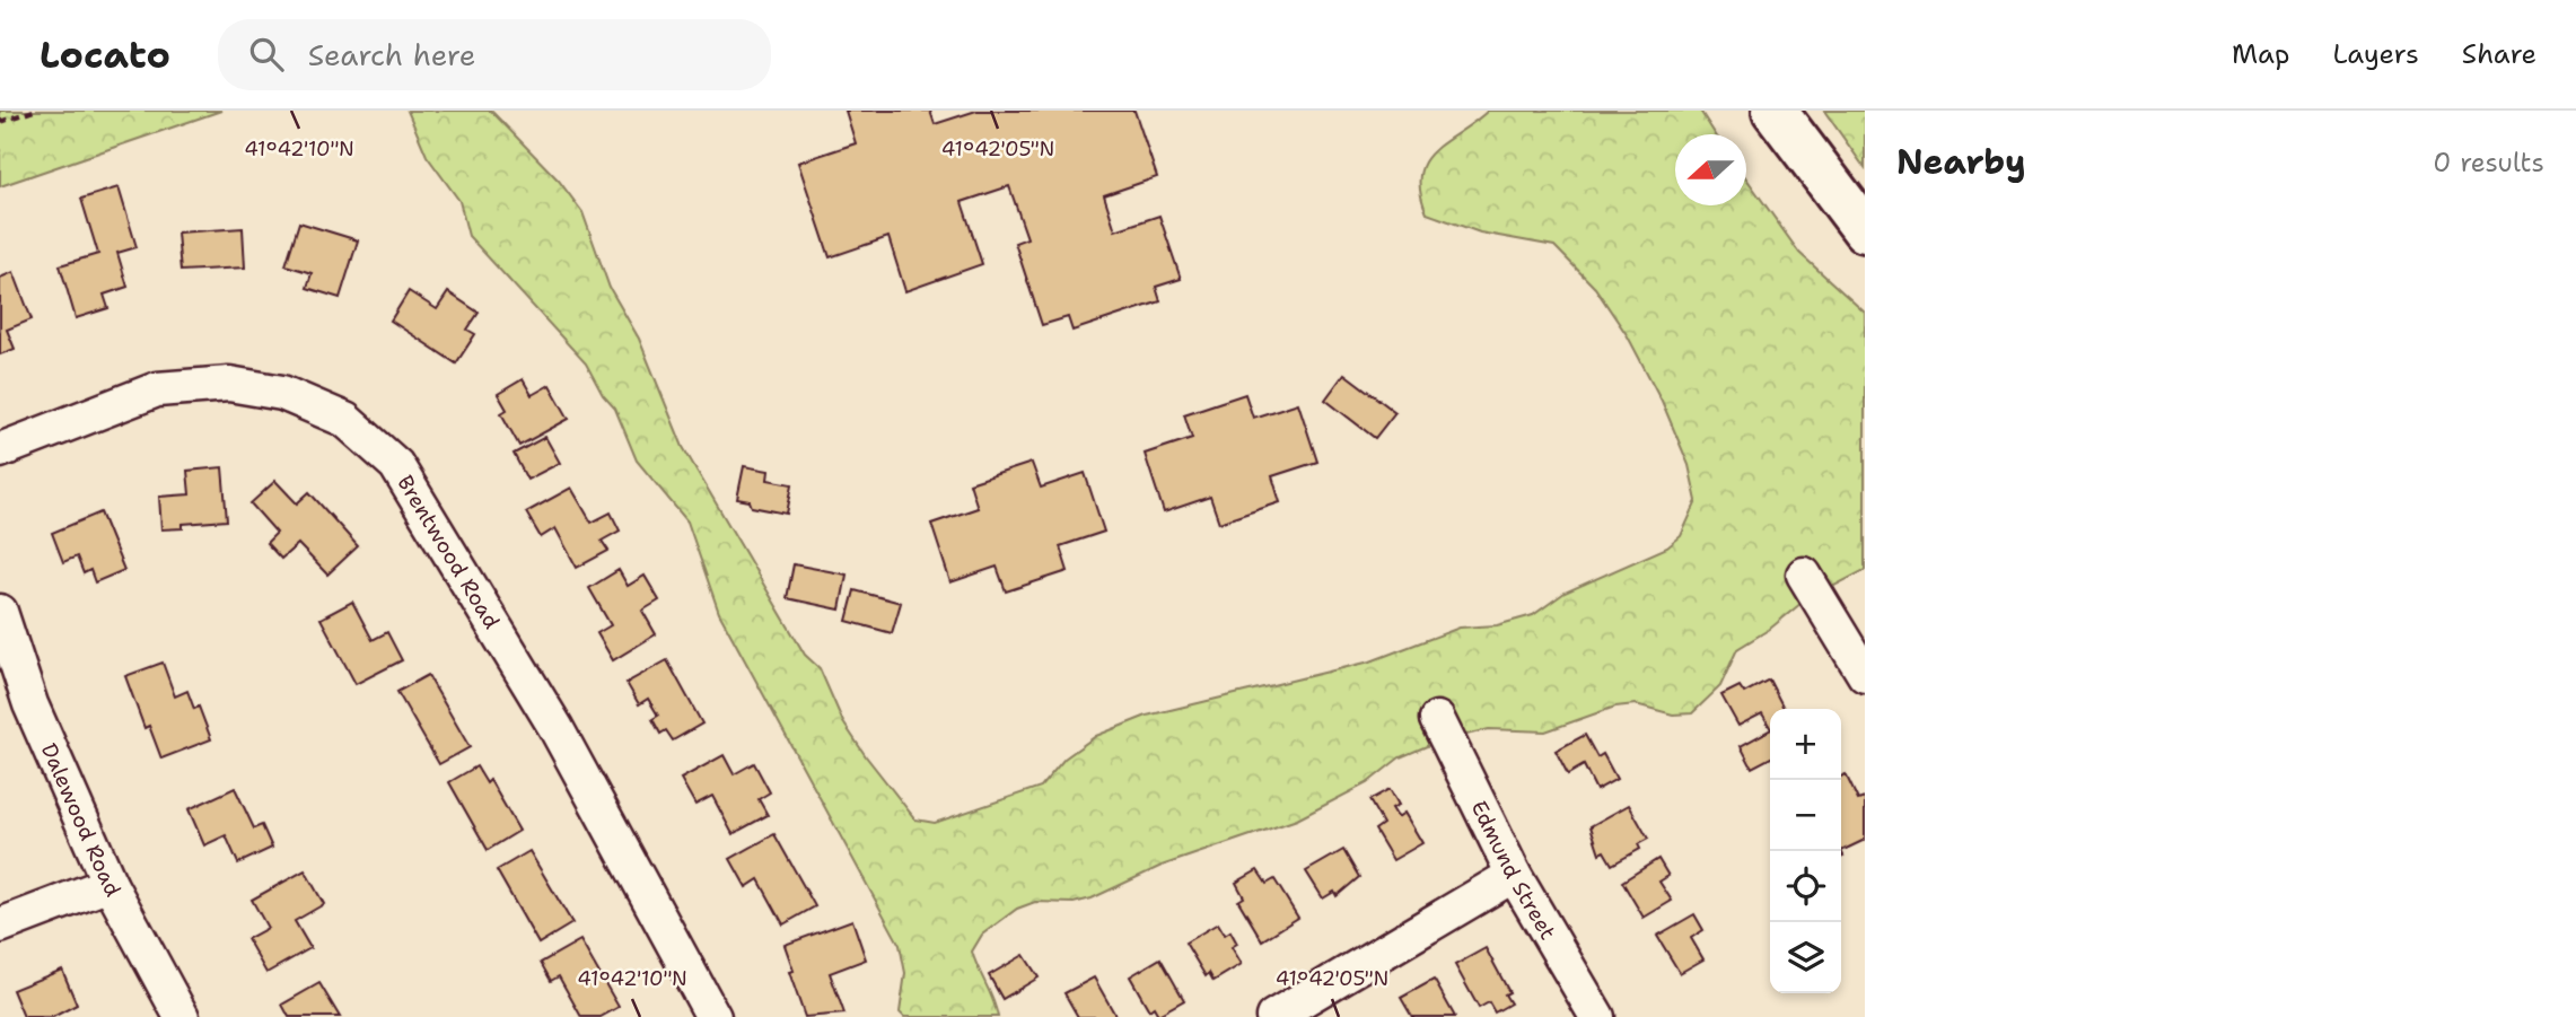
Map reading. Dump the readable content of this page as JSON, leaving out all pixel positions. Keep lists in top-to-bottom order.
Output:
{
  "streets": {
    "street": ["Brentwood Road", "Dalewood Road", "Edmund Street"]
  },
  "north": "left",
  "page": {
    "header": "Locato",
    "search": "Search here",
    "nav": ["Map", "Layers", "Share"],
    "heading": ["Nearby", "0 results"],
    "map_buttons": ["+", "−"]
  },
  "coordinates": ["41°42'10\"N", "41°42'05\"N"]
}
